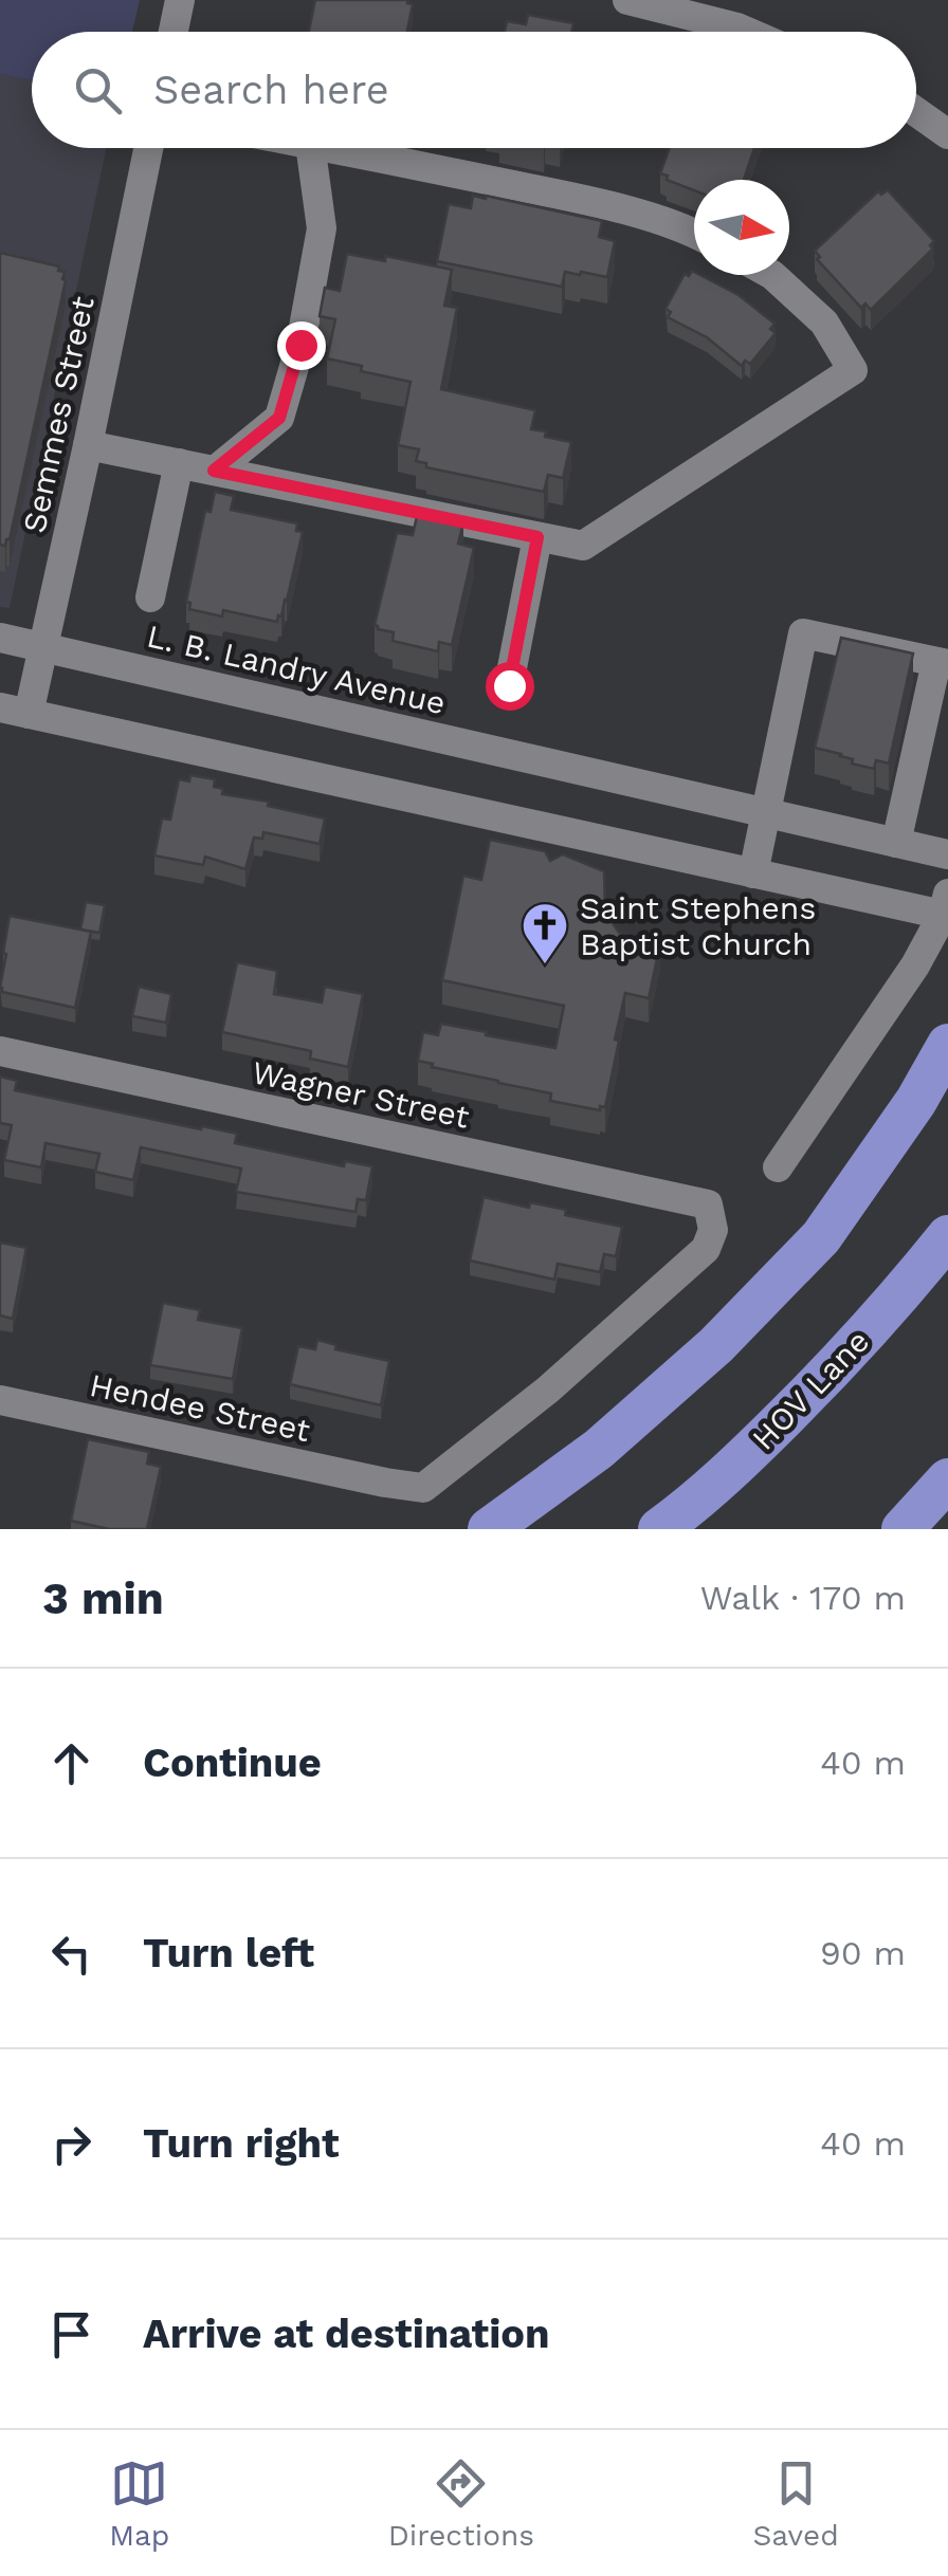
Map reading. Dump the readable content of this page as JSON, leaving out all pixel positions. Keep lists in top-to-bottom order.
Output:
{
  "streets": {
    "highway": ["HOV Lane"],
    "street": [
      "Semmes Street",
      "L. B. Landry Avenue",
      "Wagner Street",
      "Hendee Street"
    ]
  },
  "crossings": [
    ["Semmes Street", "L. B. Landry Avenue"],
    ["Wagner Street", "Hendee Street"]
  ],
  "places": {
    "church": ["Saint Stephens Baptist Church"]
  },
  "north": "right",
  "page": {
    "search": "Search here",
    "heading": ["3 min", "Walk · 170 m"],
    "list": [
      ["Continue", "40 m"],
      ["Turn left", "90 m"],
      ["Turn right", "40 m"],
      "Arrive at destination"
    ],
    "nav": ["Map", "Directions", "Saved"]
  }
}
